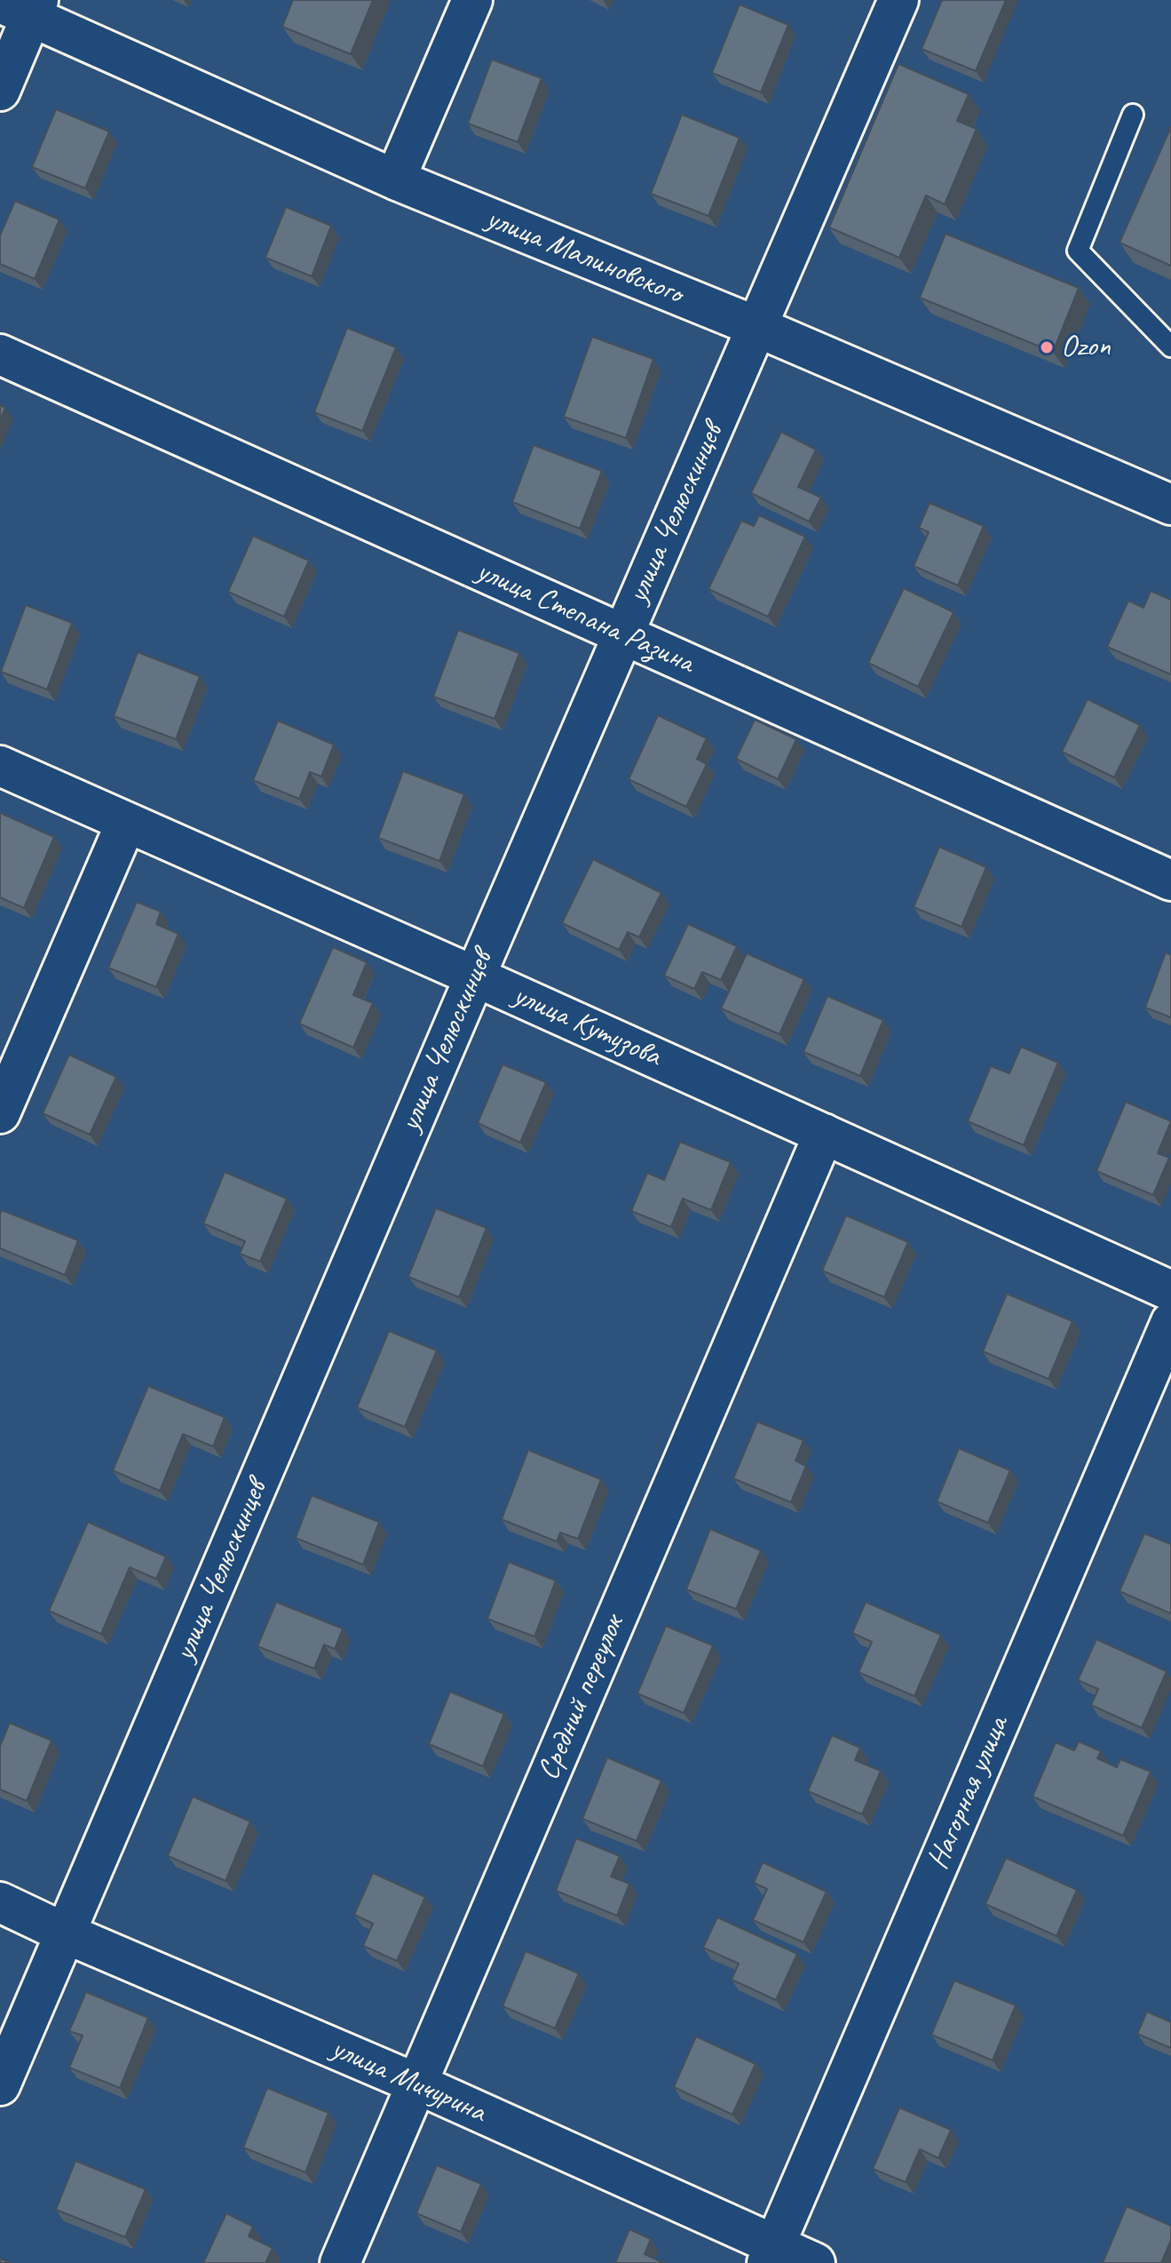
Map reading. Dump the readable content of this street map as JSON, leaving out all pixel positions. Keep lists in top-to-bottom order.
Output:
{
  "streets": {
    "street": [
      "улица Малиновского",
      "улица Челюскинцев",
      "улица Степана Разина",
      "улица Кутузова",
      "Средний переулок",
      "Нагорная улица",
      "улица Мичурина"
    ]
  },
  "crossings": [
    ["улица Малиновского", "улица Челюскинцев"],
    ["улица Челюскинцев", "улица Степана Разина"],
    ["улица Челюскинцев", "улица Кутузова"],
    ["улица Челюскинцев", "улица Мичурина"],
    ["улица Кутузова", "Средний переулок"],
    ["Средний переулок", "улица Мичурина"],
    ["Нагорная улица", "улица Мичурина"]
  ],
  "places": ["Ozon"]
}
